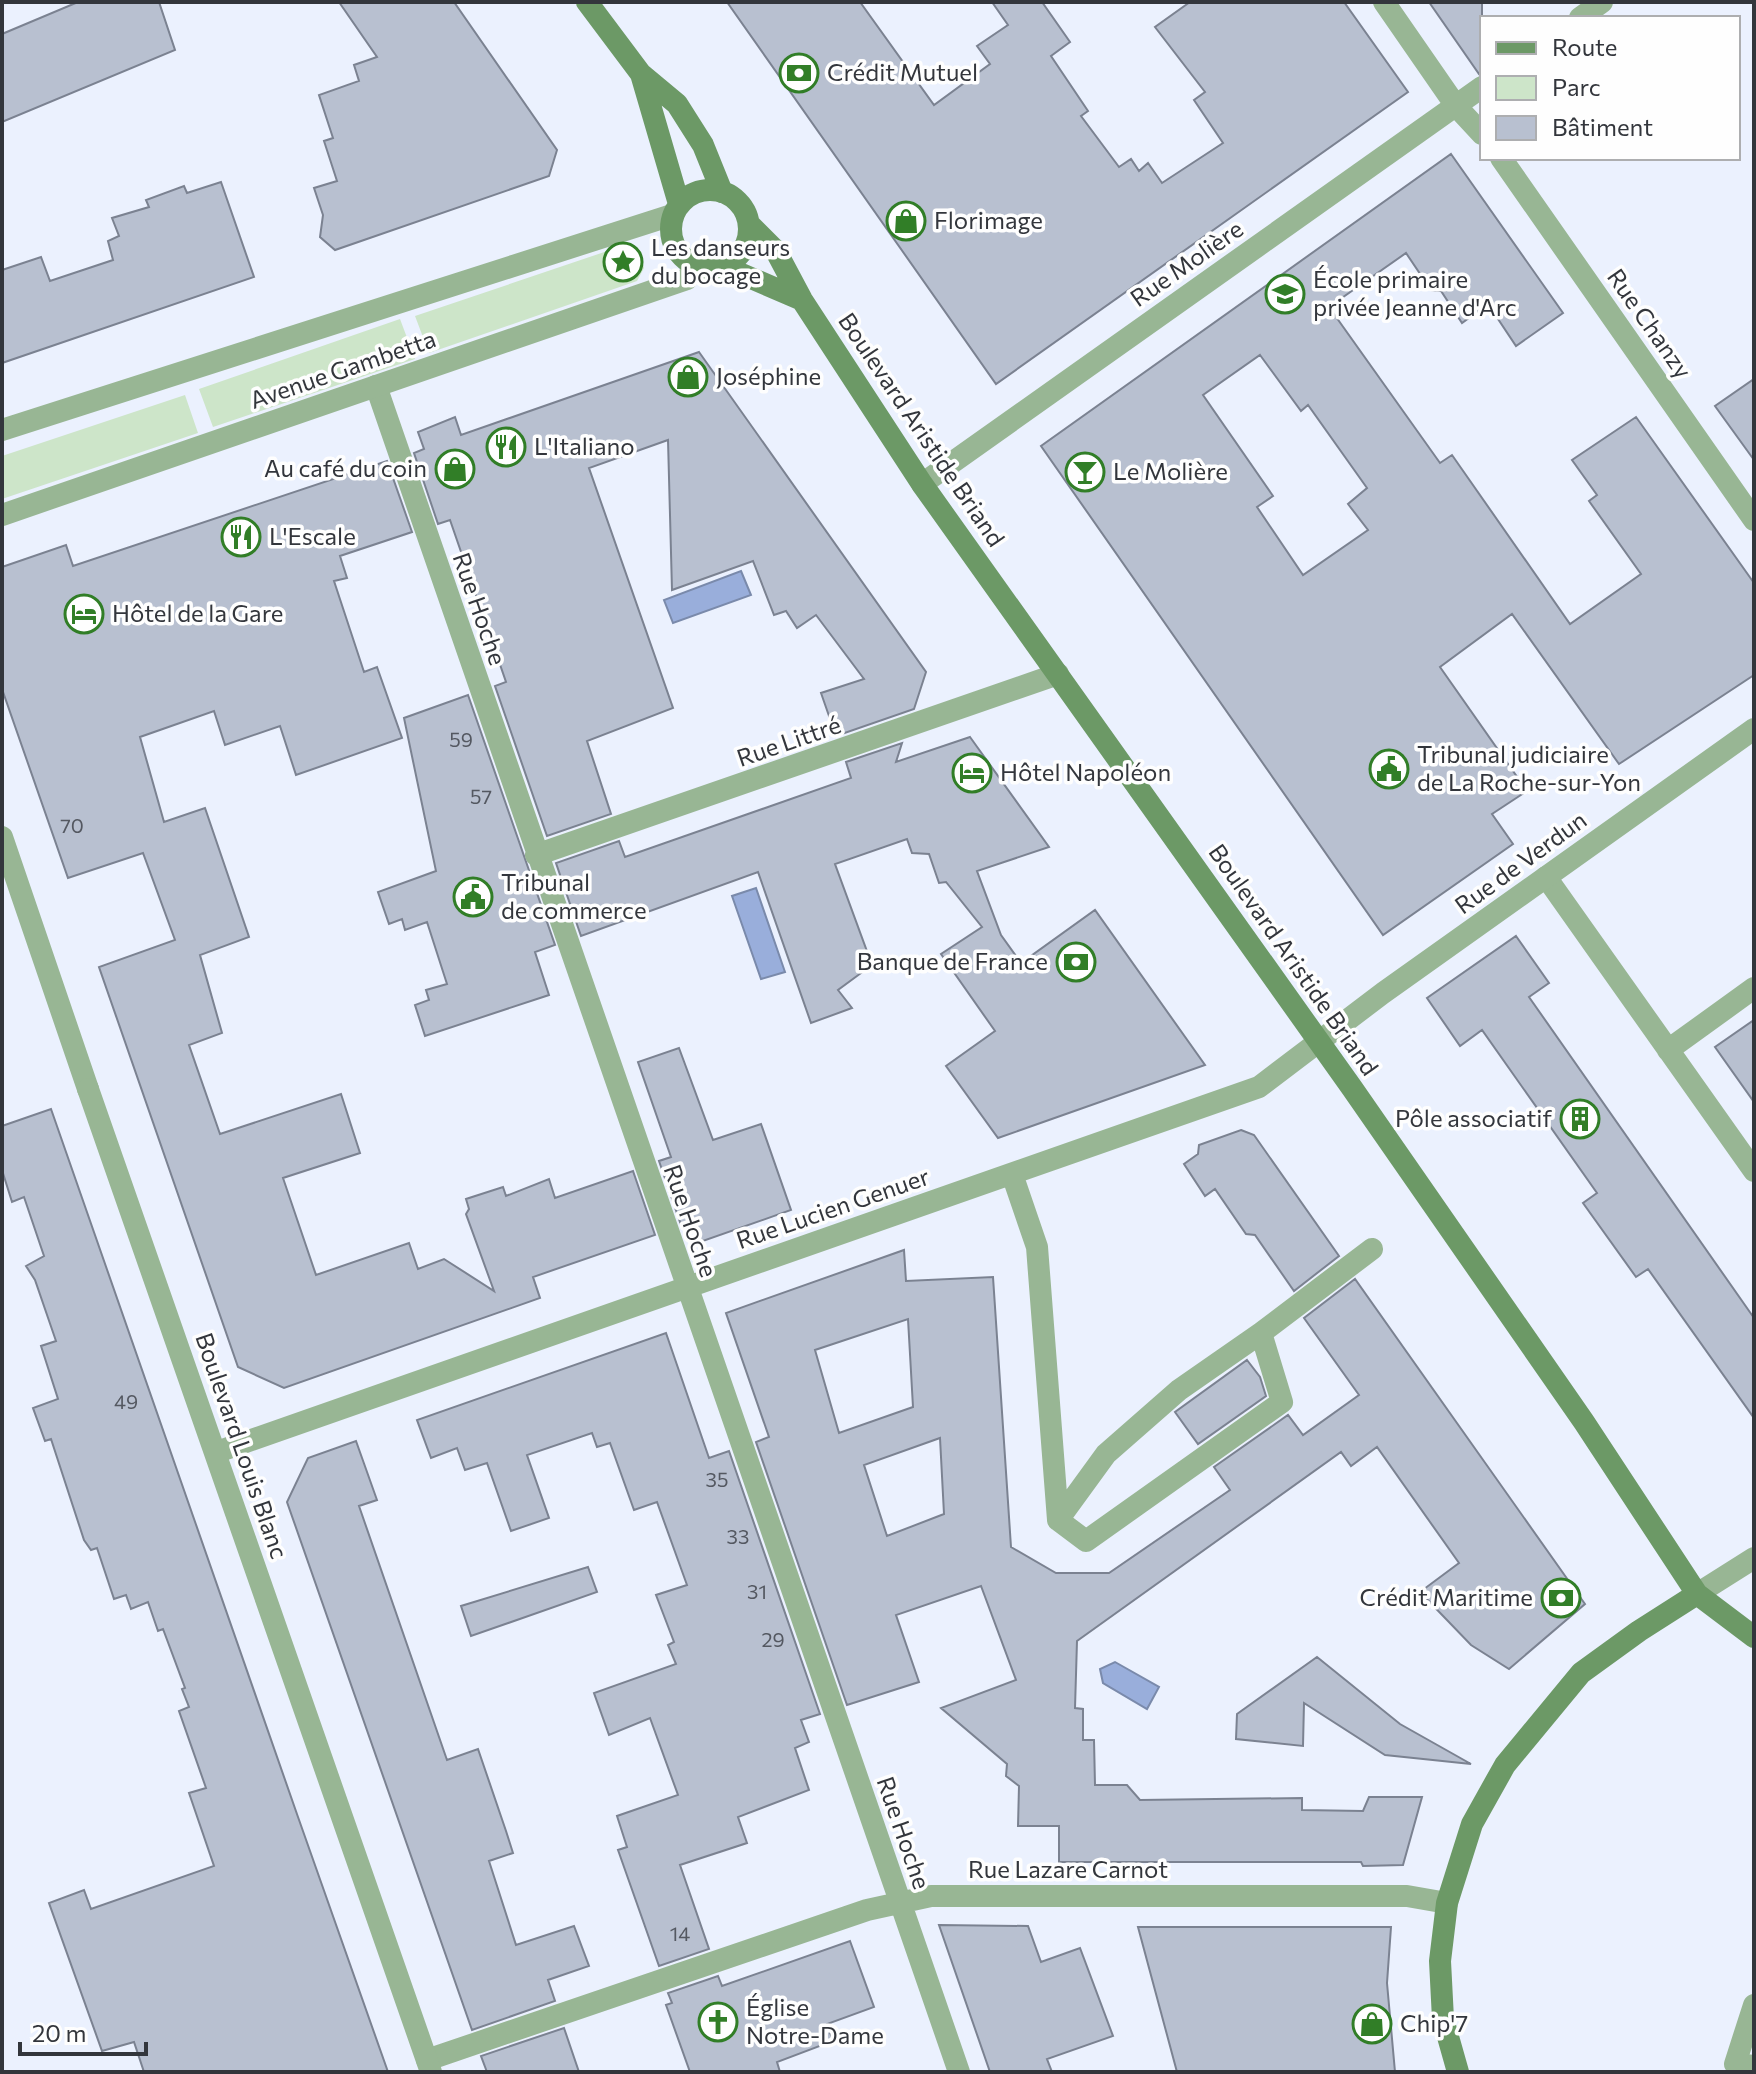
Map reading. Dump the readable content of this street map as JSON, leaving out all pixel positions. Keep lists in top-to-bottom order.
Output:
{
  "streets": {
    "main road": ["Boulevard Aristide Briand"],
    "street": [
      "Rue Molière",
      "Rue Chanzy",
      "Avenue Gambetta",
      "Rue Hoche",
      "Rue Littré",
      "Rue de Verdun",
      "Rue Lucien Genuer",
      "Boulevard Louis Blanc",
      "Rue Lazare Carnot"
    ]
  },
  "crossings": [
    ["Rue Molière", "Boulevard Aristide Briand"],
    ["Avenue Gambetta", "Boulevard Aristide Briand"],
    ["Avenue Gambetta", "Rue Hoche"],
    ["Boulevard Aristide Briand", "Rue Littré"],
    ["Boulevard Aristide Briand", "Rue de Verdun"],
    ["Boulevard Aristide Briand", "Rue Lucien Genuer"],
    ["Rue Hoche", "Rue Littré"],
    ["Rue Hoche", "Rue Lucien Genuer"],
    ["Rue Hoche", "Rue Lazare Carnot"],
    ["Rue de Verdun", "Rue Lucien Genuer"],
    ["Rue Lucien Genuer", "Boulevard Louis Blanc"],
    ["Boulevard Louis Blanc", "Rue Lazare Carnot"]
  ],
  "places": {
    "bank": ["Crédit Mutuel", "Banque de France", "Crédit Maritime"],
    "shop": [
      "Florimage",
      "Joséphine",
      "Au café du coin",
      "Chip'7"
    ],
    "place": ["Les danseurs du bocage"],
    "school or university": ["École primaire privée Jeanne d'Arc"],
    "restaurant": ["L'Italiano", "L'Escale"],
    "bar": ["Le Molière"],
    "hotel": ["Hôtel de la Gare", "Hôtel Napoléon"],
    "public building": ["Tribunal judiciaire de La Roche-sur-Yon", "Tribunal de commerce"],
    "building": ["Pôle associatif"],
    "church": ["Église Notre-Dame"]
  },
  "house_numbers": [
    "59",
    "57",
    "70",
    "49",
    "35",
    "33",
    "31",
    "29",
    "14"
  ],
  "legend": ["Route", "Parc", "Bâtiment"],
  "scale_bar": "20 m"
}
